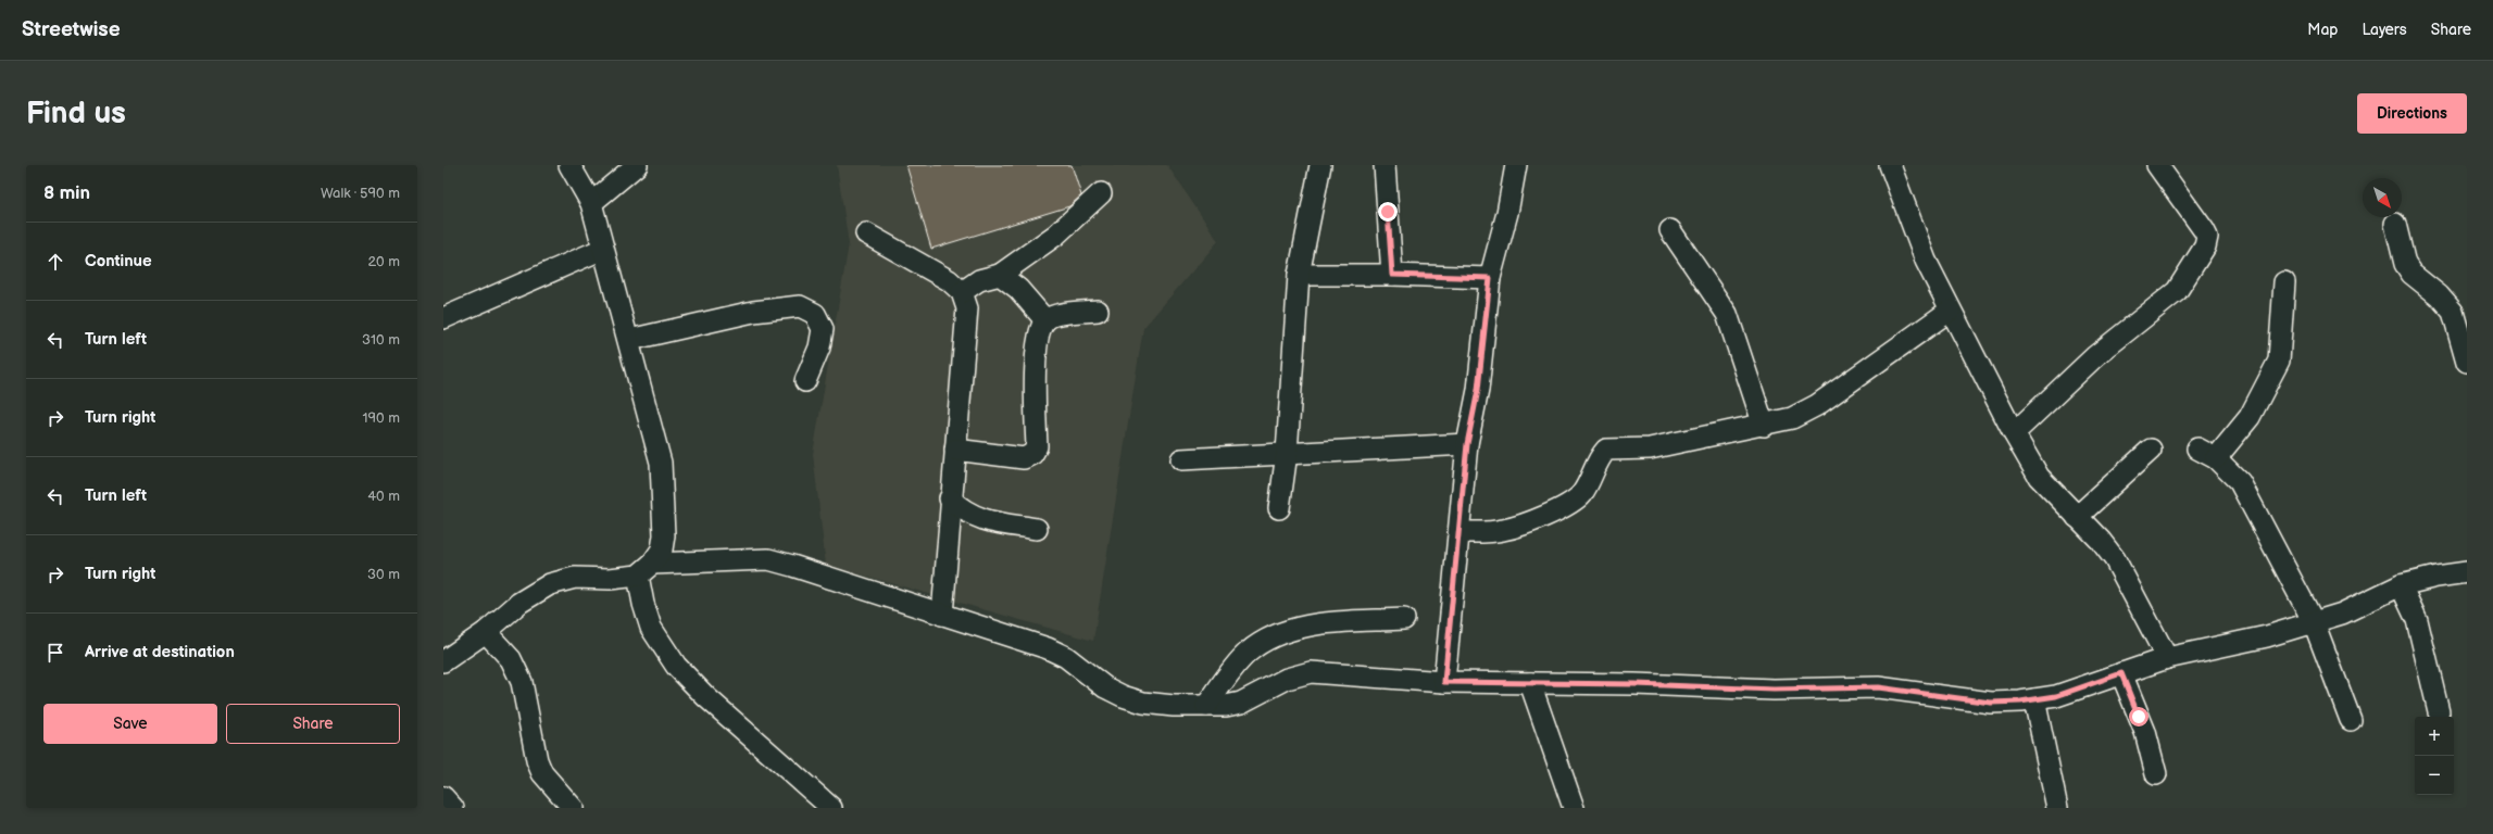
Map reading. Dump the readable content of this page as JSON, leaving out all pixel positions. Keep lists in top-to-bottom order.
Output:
{
  "north": "bottom right",
  "page": {
    "header": "Streetwise",
    "nav": ["Map", "Layers", "Share"],
    "buttons": [
      "Directions",
      ["Save", "Share"]
    ],
    "title": "Find us",
    "heading": ["8 min", "Walk · 590 m"],
    "list": [
      ["Continue", "20 m"],
      ["Turn left", "310 m"],
      ["Turn right", "190 m"],
      ["Turn left", "40 m"],
      ["Turn right", "30 m"],
      "Arrive at destination"
    ],
    "map_buttons": ["+", "−"]
  }
}
